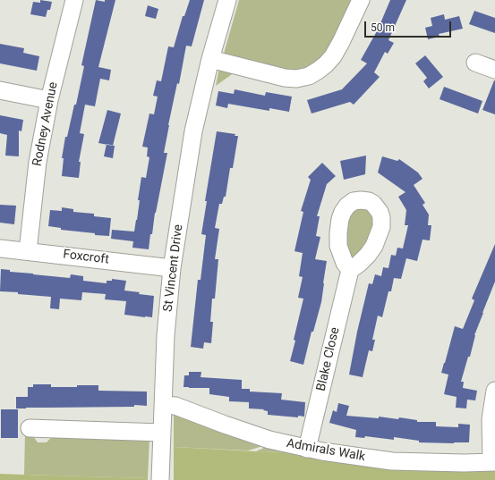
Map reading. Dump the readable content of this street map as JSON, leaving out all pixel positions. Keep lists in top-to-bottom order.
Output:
{
  "streets": {
    "street": [
      "Rodney Avenue",
      "Foxcroft",
      "St Vincent Drive",
      "Blake Close",
      "Admirals Walk"
    ]
  },
  "crossings": [
    ["Rodney Avenue", "Foxcroft"],
    ["Foxcroft", "St Vincent Drive"],
    ["St Vincent Drive", "Admirals Walk"],
    ["Blake Close", "Admirals Walk"]
  ],
  "scale_bar": "50 m"
}
